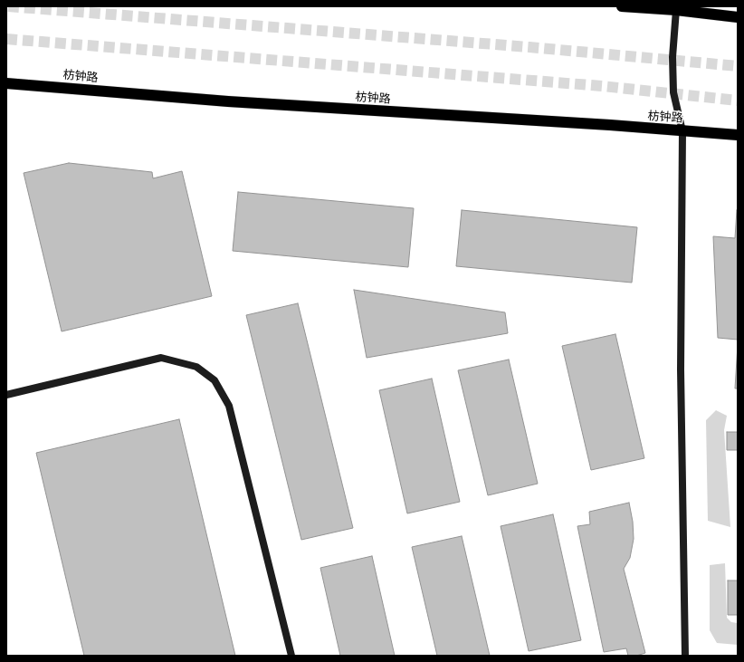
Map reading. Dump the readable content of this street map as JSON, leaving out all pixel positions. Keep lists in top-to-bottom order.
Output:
{
  "streets": {
    "highway": ["枋钟路"]
  }
}
